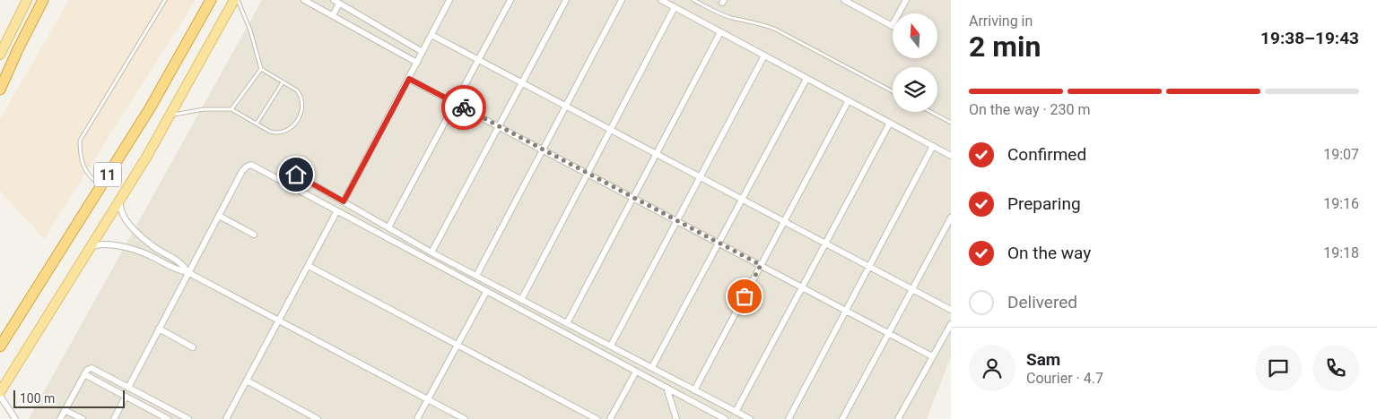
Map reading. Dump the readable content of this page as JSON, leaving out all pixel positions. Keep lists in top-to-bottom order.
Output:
{
  "streets": {
    "highway": ["11"]
  },
  "scale_bar": "100 m",
  "north": "top",
  "page": {
    "heading": ["2 min", "Arriving in", "19:38–19:43"],
    "panel": ["Sam", "Courier · 4.7"],
    "bar": "On the way · 230 m",
    "list": [
      ["Confirmed", "19:07"],
      ["Preparing", "19:16"],
      ["On the way", "19:18"],
      "Delivered"
    ],
    "scale": "100 m"
  }
}
